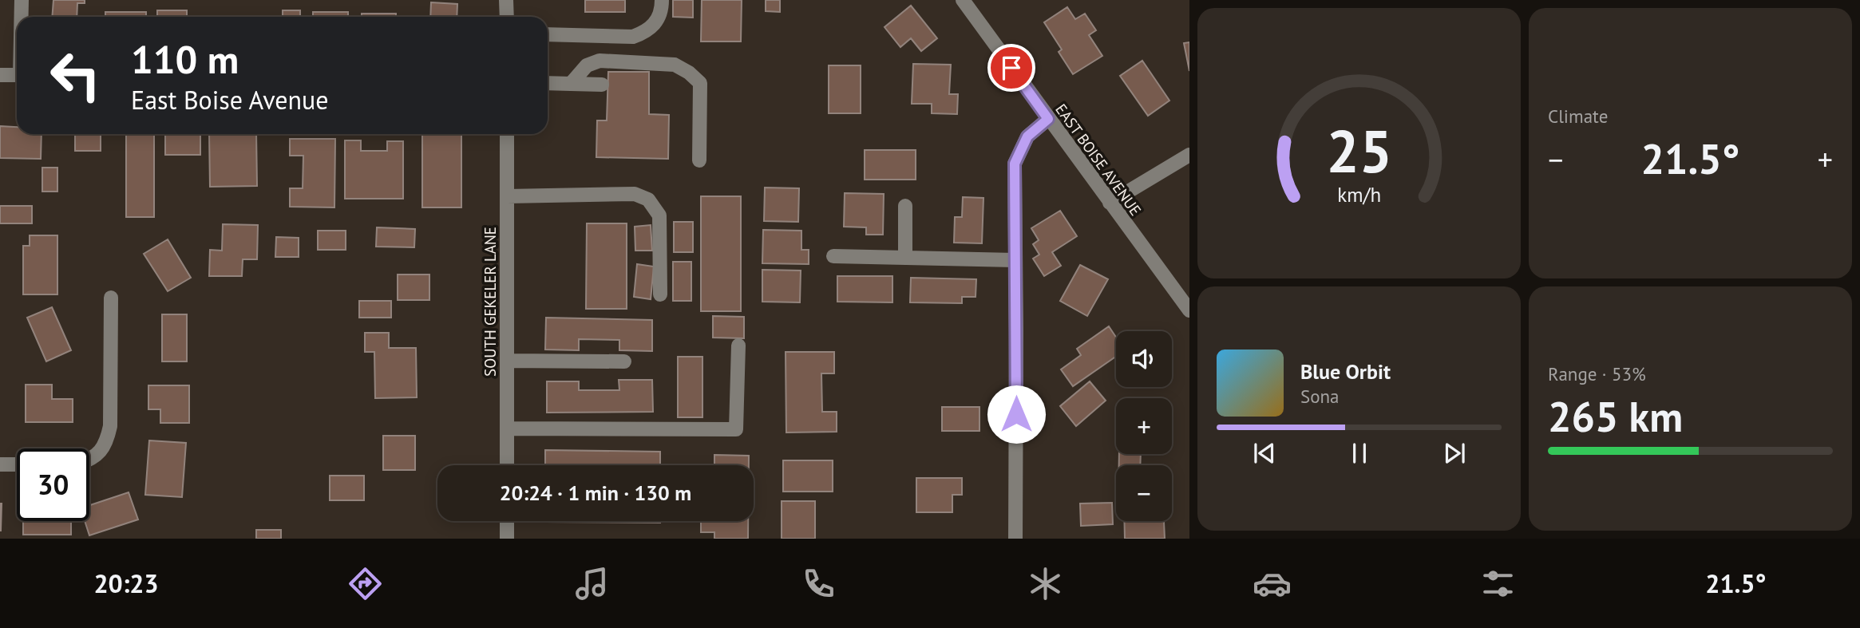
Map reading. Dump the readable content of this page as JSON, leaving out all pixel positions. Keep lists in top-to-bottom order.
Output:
{
  "streets": {
    "street": ["EAST BOISE AVENUE", "SOUTH GEKELER LANE"]
  },
  "page": {
    "tile": [
      "Climate",
      ["Range · 53%", "265 km"]
    ],
    "turn": ["110 m", "East Boise Avenue"],
    "heat": ["−", "21.5°", "+"],
    "map_buttons": ["+", "−"],
    "song": ["Blue Orbit", "Sona"],
    "limit": "30",
    "trip": "20:24 · 1 min · 130 m",
    "tabs": ["20:23", "21.5°"],
    "gauge": ["25", "km/h"]
  }
}
